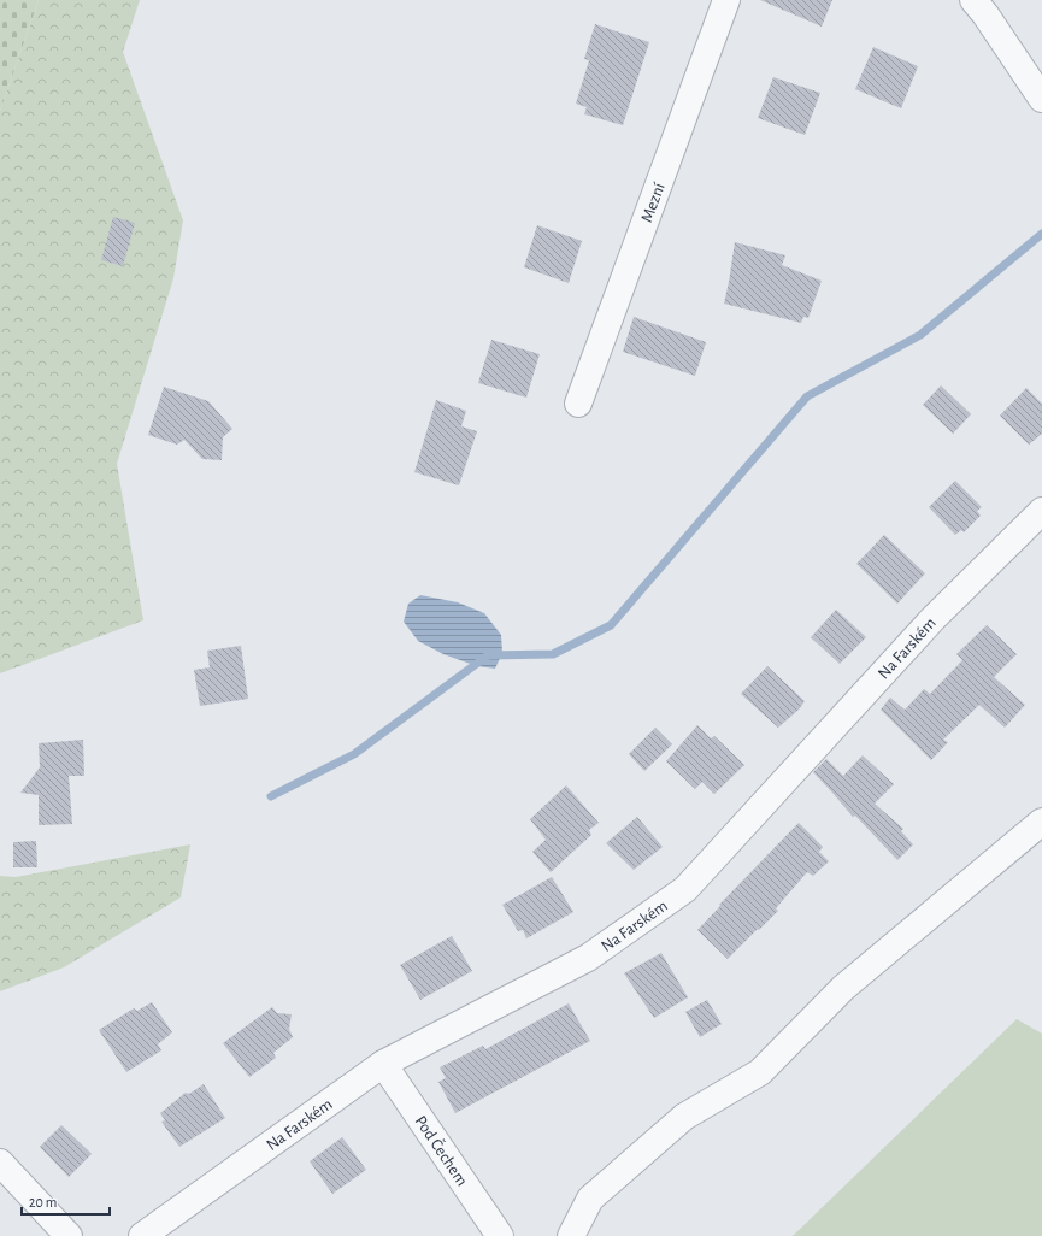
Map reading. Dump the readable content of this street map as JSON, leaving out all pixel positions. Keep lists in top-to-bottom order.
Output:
{
  "streets": {
    "street": ["Mezní", "Na Farském", "Pod Čechem"]
  },
  "crossings": [
    ["Na Farském", "Pod Čechem"]
  ],
  "scale_bar": "20 m"
}
